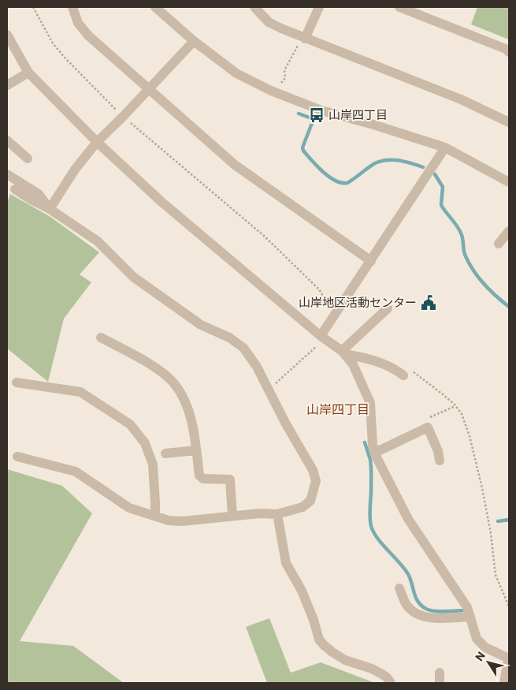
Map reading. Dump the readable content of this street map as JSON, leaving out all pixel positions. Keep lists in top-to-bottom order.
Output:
{
  "districts": ["山岸四丁目"],
  "places": {
    "bus stop": ["山岸四丁目"],
    "public building": ["山岸地区活動センター"]
  },
  "north": "top left"
}
